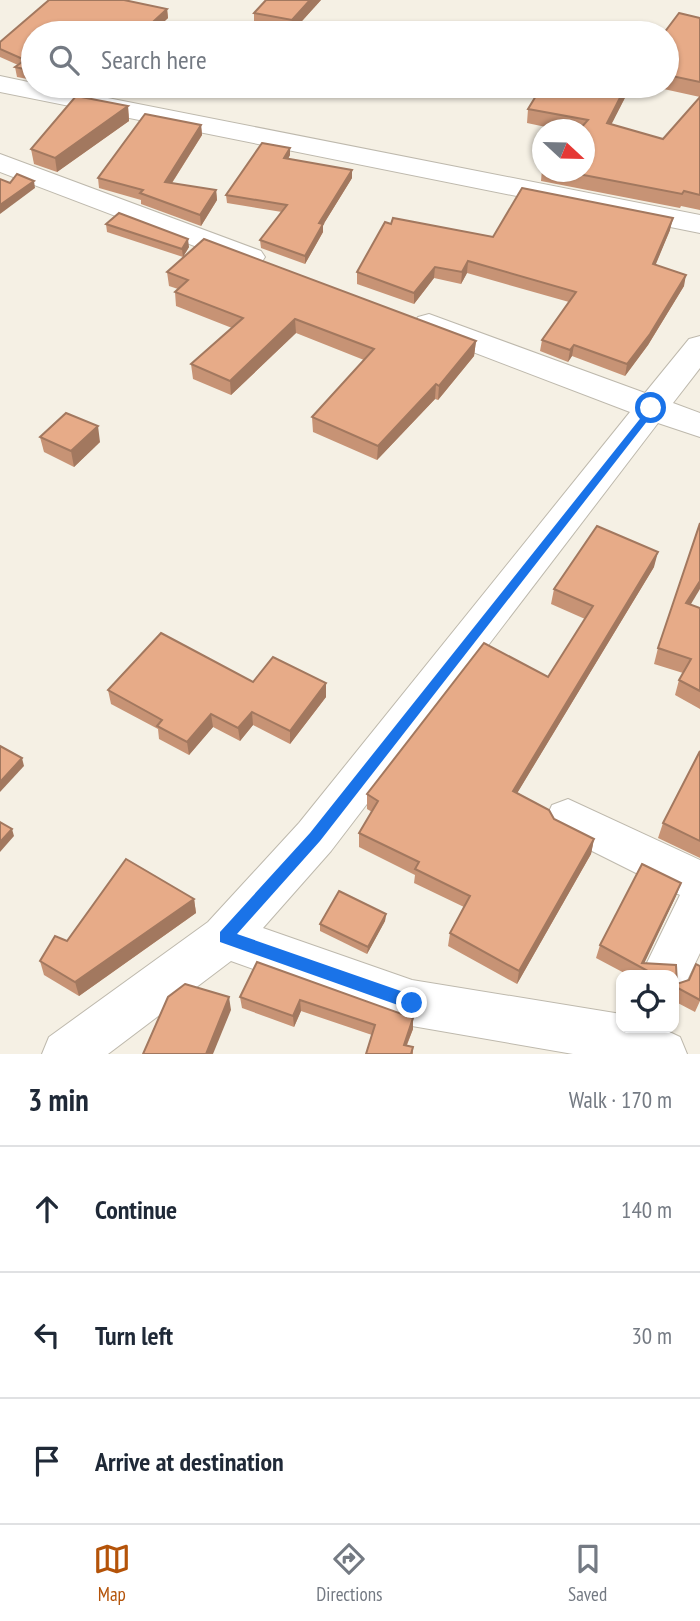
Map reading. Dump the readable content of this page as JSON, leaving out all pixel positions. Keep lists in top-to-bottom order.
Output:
{
  "north": "right",
  "page": {
    "search": "Search here",
    "heading": ["3 min", "Walk · 170 m"],
    "list": [
      ["Continue", "140 m"],
      ["Turn left", "30 m"],
      "Arrive at destination"
    ],
    "nav": ["Map", "Directions", "Saved"]
  }
}
